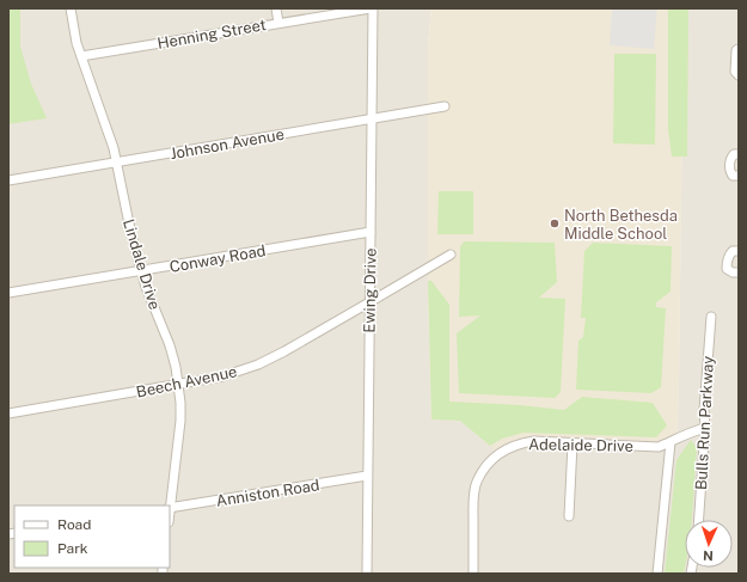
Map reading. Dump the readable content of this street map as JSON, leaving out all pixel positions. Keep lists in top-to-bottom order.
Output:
{
  "streets": {
    "street": [
      "Henning Street",
      "Johnson Avenue",
      "Conway Road",
      "Lindale Drive",
      "Ewing Drive",
      "Beech Avenue",
      "Bulls Run Parkway",
      "Adelaide Drive",
      "Anniston Road"
    ]
  },
  "crossings": [
    ["Henning Street", "Lindale Drive"],
    ["Henning Street", "Ewing Drive"],
    ["Johnson Avenue", "Lindale Drive"],
    ["Johnson Avenue", "Ewing Drive"],
    ["Conway Road", "Lindale Drive"],
    ["Conway Road", "Ewing Drive"],
    ["Lindale Drive", "Beech Avenue"],
    ["Lindale Drive", "Anniston Road"],
    ["Ewing Drive", "Beech Avenue"],
    ["Ewing Drive", "Anniston Road"],
    ["Bulls Run Parkway", "Adelaide Drive"]
  ],
  "places": ["North Bethesda Middle School"],
  "legend": ["Road", "Park"],
  "north": "bottom"
}
